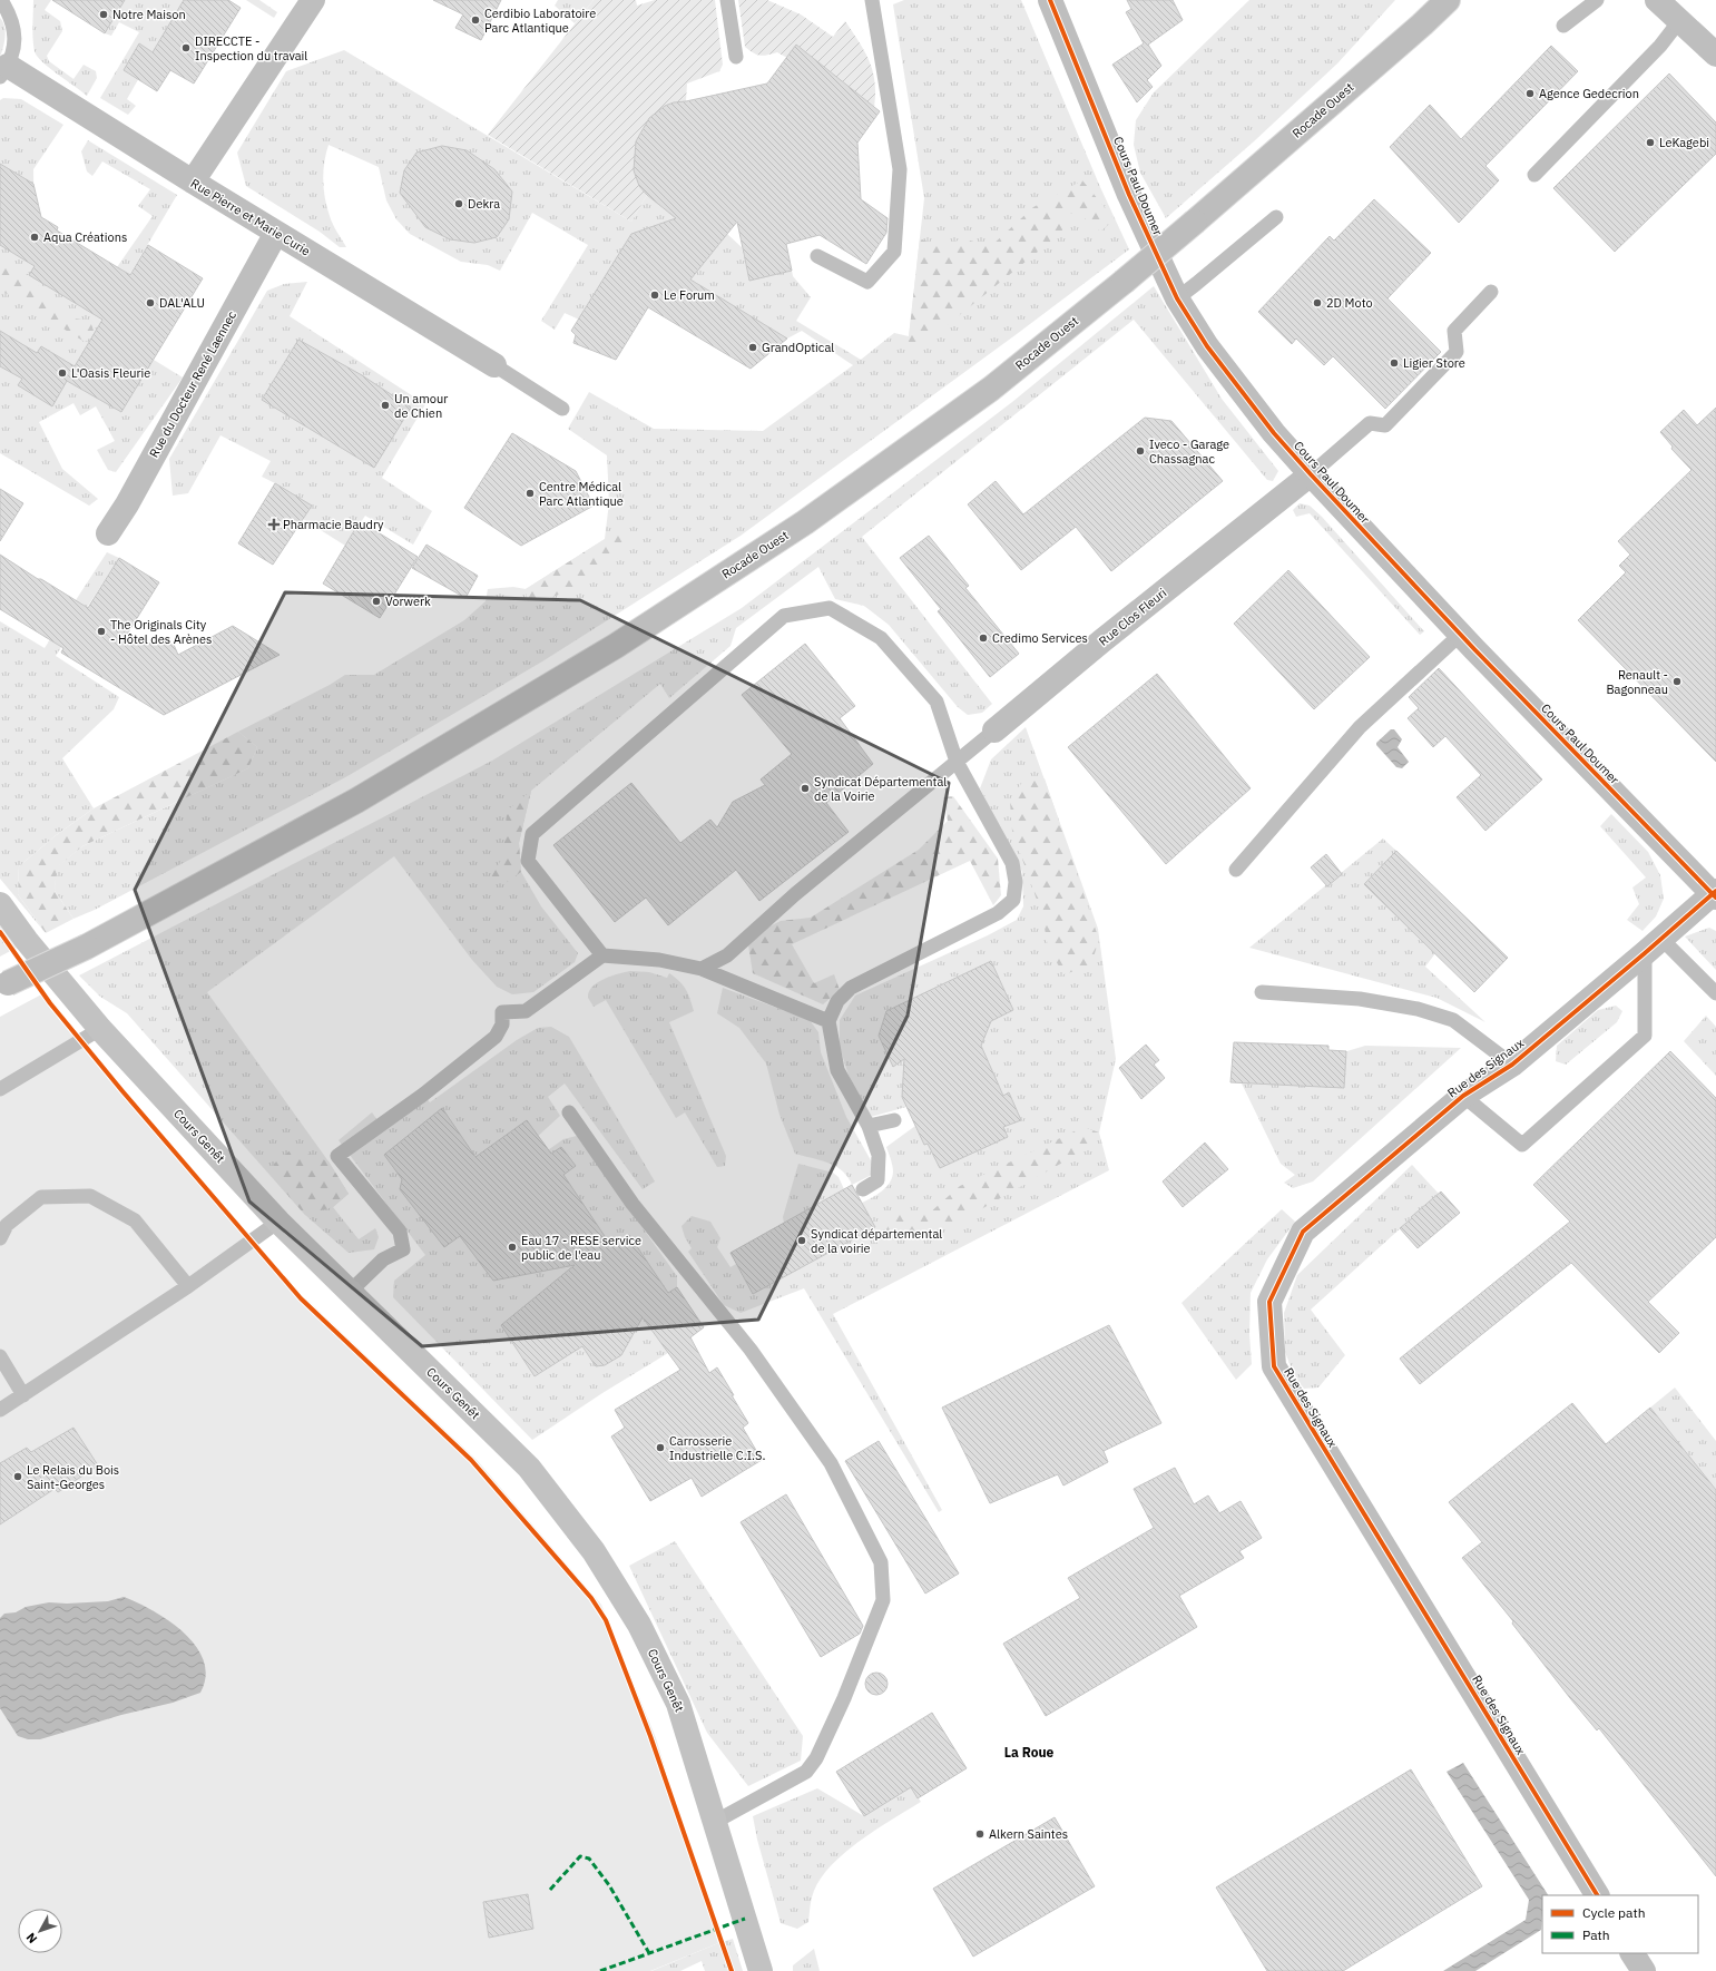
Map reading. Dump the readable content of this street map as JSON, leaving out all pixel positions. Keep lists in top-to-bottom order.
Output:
{
  "streets": {
    "main road": ["Rocade Ouest", "Cours Genêt"],
    "street": [
      "Cours Paul Doumer",
      "Rue Pierre et Marie Curie",
      "Rue du Docteur René Laennec",
      "Rue Clos Fleuri",
      "Rue des Signaux"
    ]
  },
  "crossings": [
    ["Cours Paul Doumer", "Rue Clos Fleuri"],
    ["Cours Paul Doumer", "Rue des Signaux"],
    ["Rue Pierre et Marie Curie", "Rue du Docteur René Laennec"]
  ],
  "districts": ["La Roue"],
  "places": {
    "other": [
      "Notre Maison",
      "Cerdibio Laboratoire Parc Atlantique",
      "DIRECCTE - Inspection du travail",
      "Agence Gedecrion",
      "LeKagebi",
      "Dekra",
      "Aqua Créations",
      "Le Forum",
      "DAL'ALU",
      "2D Moto",
      "GrandOptical",
      "Ligier Store",
      "L'Oasis Fleurie",
      "Un amour de Chien",
      "Iveco - Garage Chassagnac",
      "Centre Médical Parc Atlantique",
      "Vorwerk",
      "The Originals City - Hôtel des Arènes",
      "Credimo Services",
      "Renault - Bagonneau",
      "Syndicat Départemental de la Voirie",
      "Syndicat départemental de la voirie",
      "Eau 17 - RESE service public de l'eau",
      "Carrosserie Industrielle C.I.S.",
      "Le Relais du Bois Saint-Georges",
      "Alkern Saintes"
    ],
    "health": ["Pharmacie Baudry"]
  },
  "legend": ["Cycle path", "Path"],
  "north": "bottom left"
}
